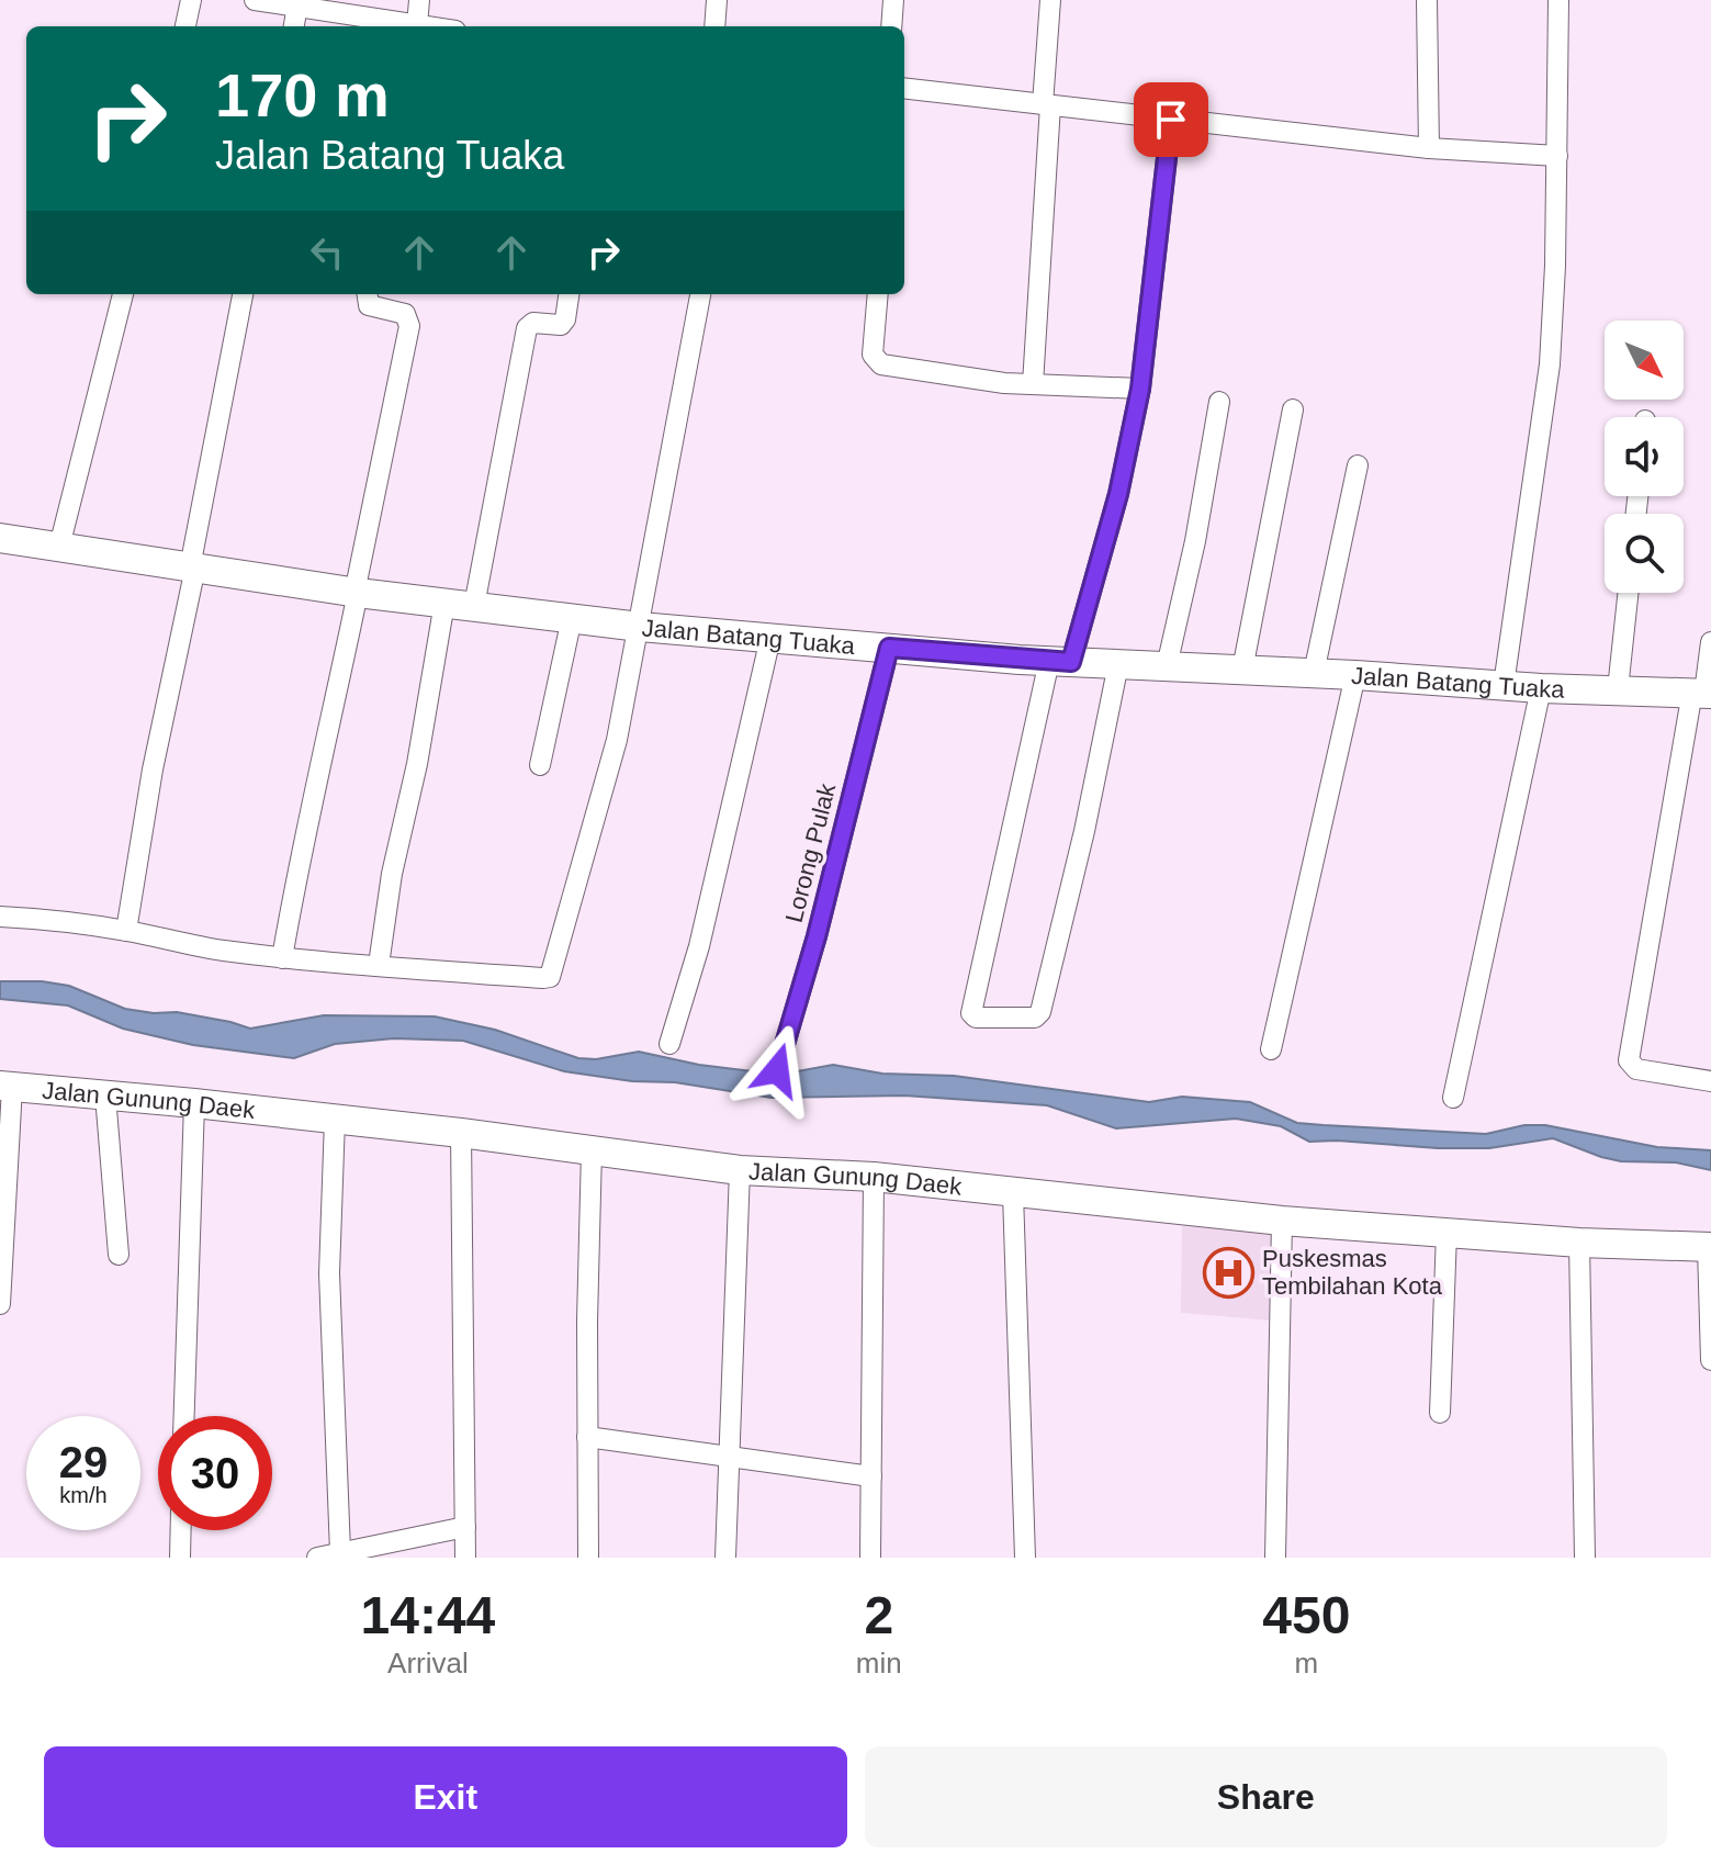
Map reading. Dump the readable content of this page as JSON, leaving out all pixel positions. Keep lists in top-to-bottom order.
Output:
{
  "streets": {
    "street": ["Jalan Batang Tuaka", "Lorong Pulak", "Jalan Gunung Daek"]
  },
  "crossings": [
    ["Jalan Batang Tuaka", "Lorong Pulak"]
  ],
  "places": {
    "hospital": ["Puskesmas Tembilahan Kota"]
  },
  "north": "bottom right",
  "page": {
    "turn": ["170 m", "Jalan Batang Tuaka"],
    "speed": "29 km/h",
    "limit": "30",
    "eta": [
      "14:44",
      "Arrival",
      "2",
      "min",
      "450",
      "m"
    ],
    "buttons": ["Exit", "Share"]
  }
}
